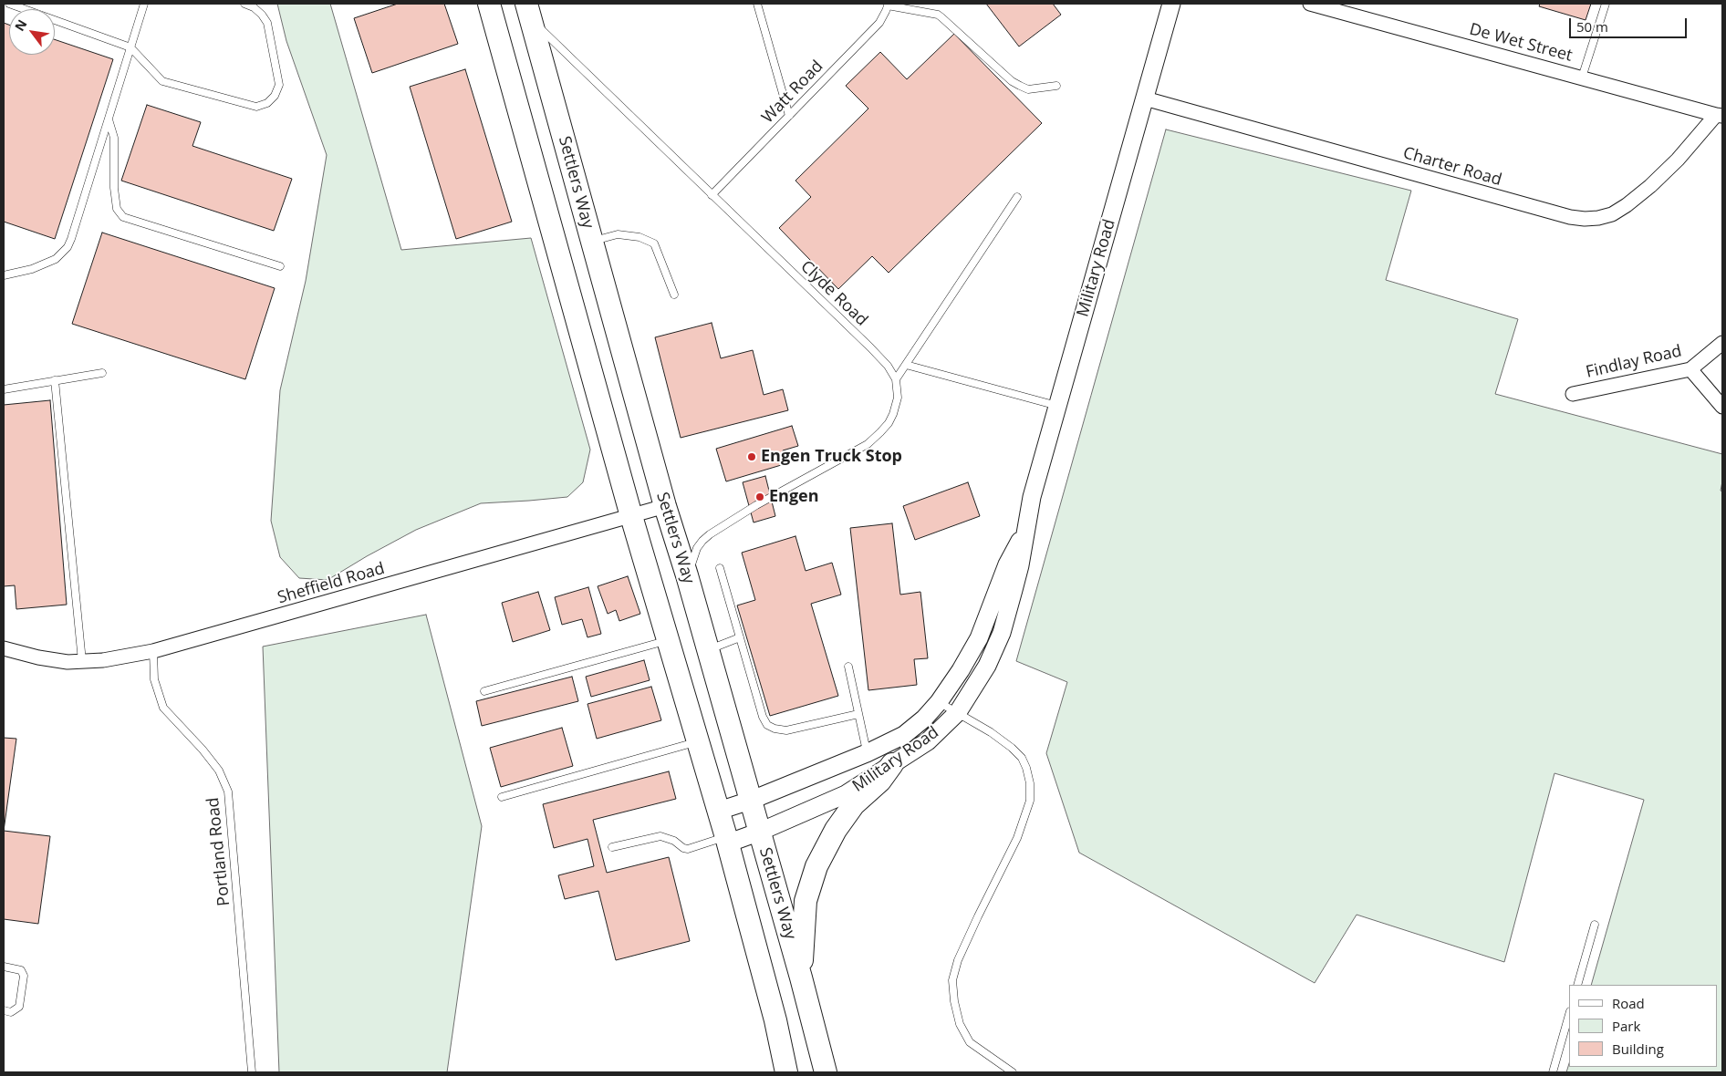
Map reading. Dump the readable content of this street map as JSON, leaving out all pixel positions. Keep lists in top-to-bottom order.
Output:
{
  "streets": {
    "main road": ["Settlers Way"],
    "street": [
      "De Wet Street",
      "Charter Road",
      "Military Road",
      "Findlay Road",
      "Sheffield Road"
    ],
    "lane": ["Watt Road", "Clyde Road", "Portland Road"]
  },
  "crossings": [
    ["De Wet Street", "Charter Road"],
    ["Watt Road", "Clyde Road"],
    ["Charter Road", "Military Road"],
    ["Settlers Way", "Military Road"],
    ["Settlers Way", "Clyde Road"],
    ["Settlers Way", "Sheffield Road"],
    ["Sheffield Road", "Portland Road"]
  ],
  "places": ["Engen Truck Stop", "Engen"],
  "legend": ["Road", "Park", "Building"],
  "scale_bar": "50 m",
  "north": "top left"
}
